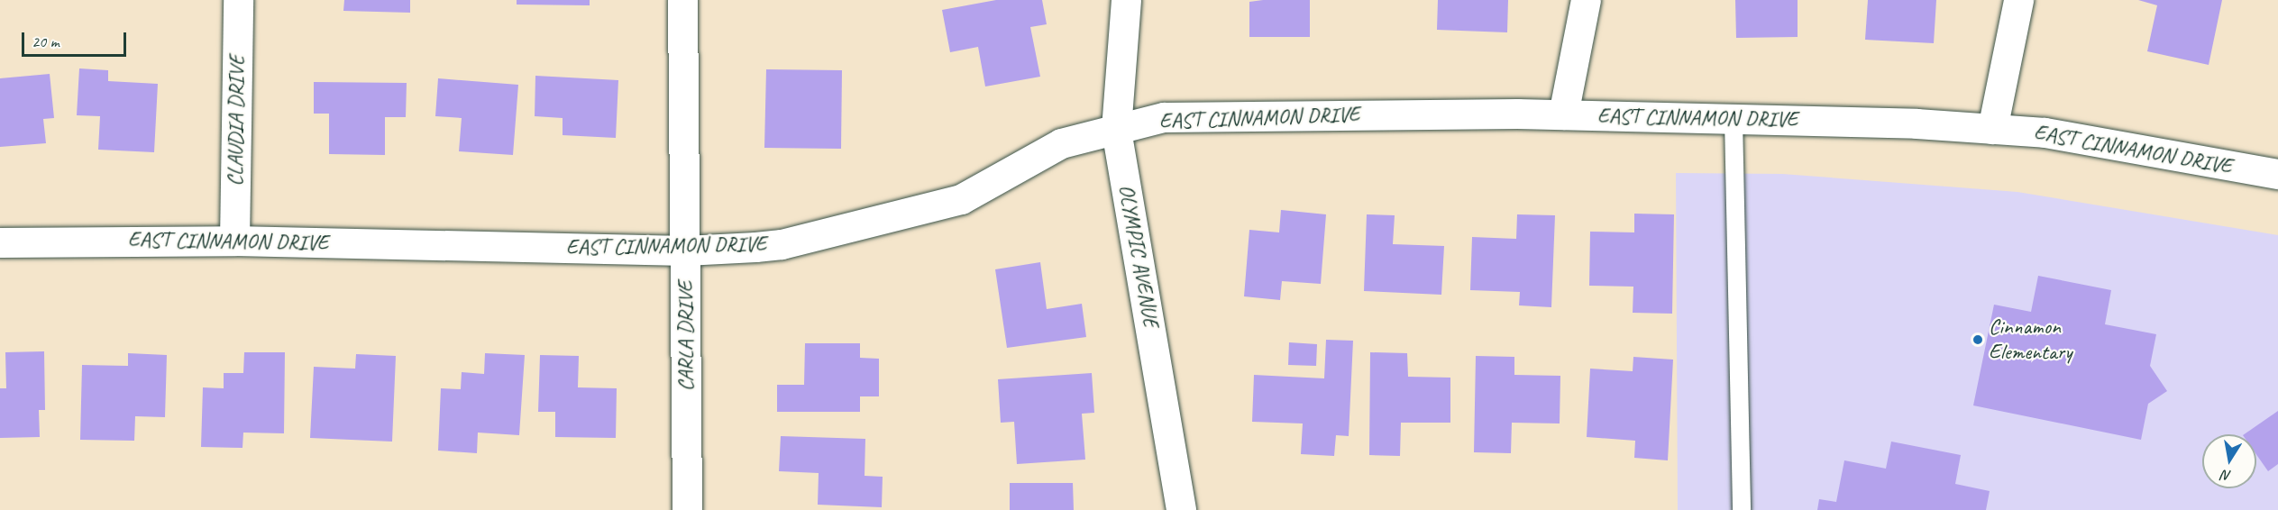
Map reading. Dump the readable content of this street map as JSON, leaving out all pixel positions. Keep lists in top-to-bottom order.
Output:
{
  "streets": {
    "street": [
      "EAST CINNAMON DRIVE",
      "CLAUDIA DRIVE",
      "OLYMPIC AVENUE",
      "CARLA DRIVE"
    ]
  },
  "crossings": [
    ["EAST CINNAMON DRIVE", "CLAUDIA DRIVE"],
    ["EAST CINNAMON DRIVE", "OLYMPIC AVENUE"],
    ["EAST CINNAMON DRIVE", "CARLA DRIVE"]
  ],
  "places": ["Cinnamon Elementary"],
  "scale_bar": "20 m",
  "north": "bottom"
}
